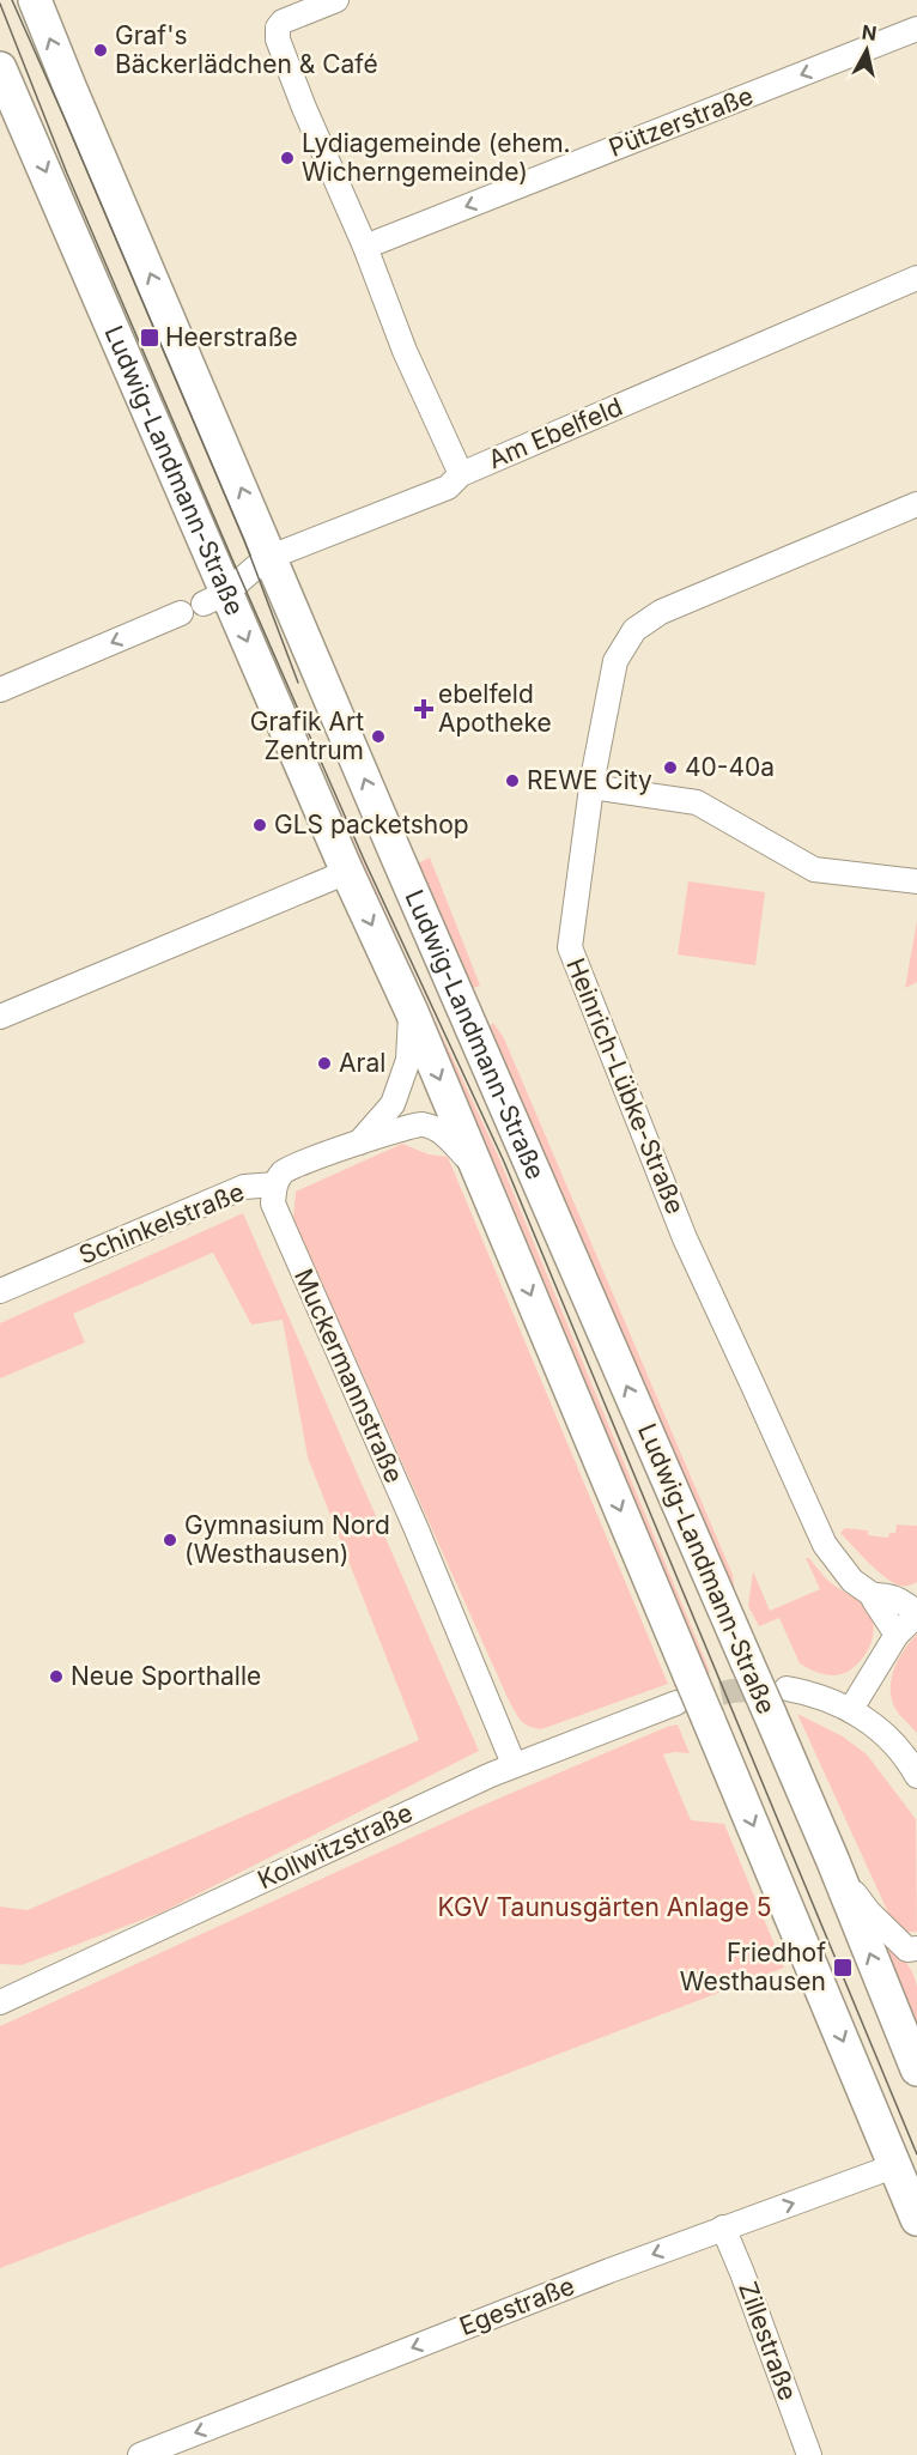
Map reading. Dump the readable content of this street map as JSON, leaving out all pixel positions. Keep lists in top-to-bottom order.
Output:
{
  "streets": {
    "main road": ["Ludwig-Landmann-Straße"],
    "street": [
      "Pützerstraße",
      "Am Ebelfeld",
      "Heinrich-Lübke-Straße",
      "Schinkelstraße",
      "Muckermannstraße",
      "Kollwitzstraße",
      "Egestraße",
      "Zillestraße"
    ]
  },
  "crossings": [
    ["Am Ebelfeld", "Ludwig-Landmann-Straße"],
    ["Ludwig-Landmann-Straße", "Schinkelstraße"],
    ["Ludwig-Landmann-Straße", "Kollwitzstraße"],
    ["Ludwig-Landmann-Straße", "Egestraße"],
    ["Schinkelstraße", "Muckermannstraße"],
    ["Muckermannstraße", "Kollwitzstraße"],
    ["Egestraße", "Zillestraße"]
  ],
  "one_way": ["Pützerstraße"],
  "parks": ["KGV Taunusgärten Anlage 5"],
  "places": {
    "other": [
      "Graf's Bäckerlädchen & Café",
      "Lydiagemeinde (ehem. Wicherngemeinde)",
      "Grafik Art Zentrum",
      "40-40a",
      "REWE City",
      "GLS packetshop",
      "Aral",
      "Gymnasium Nord (Westhausen)",
      "Neue Sporthalle"
    ],
    "transit": ["Heerstraße", "Friedhof Westhausen"],
    "health": ["ebelfeld Apotheke"]
  },
  "north": "top"
}
